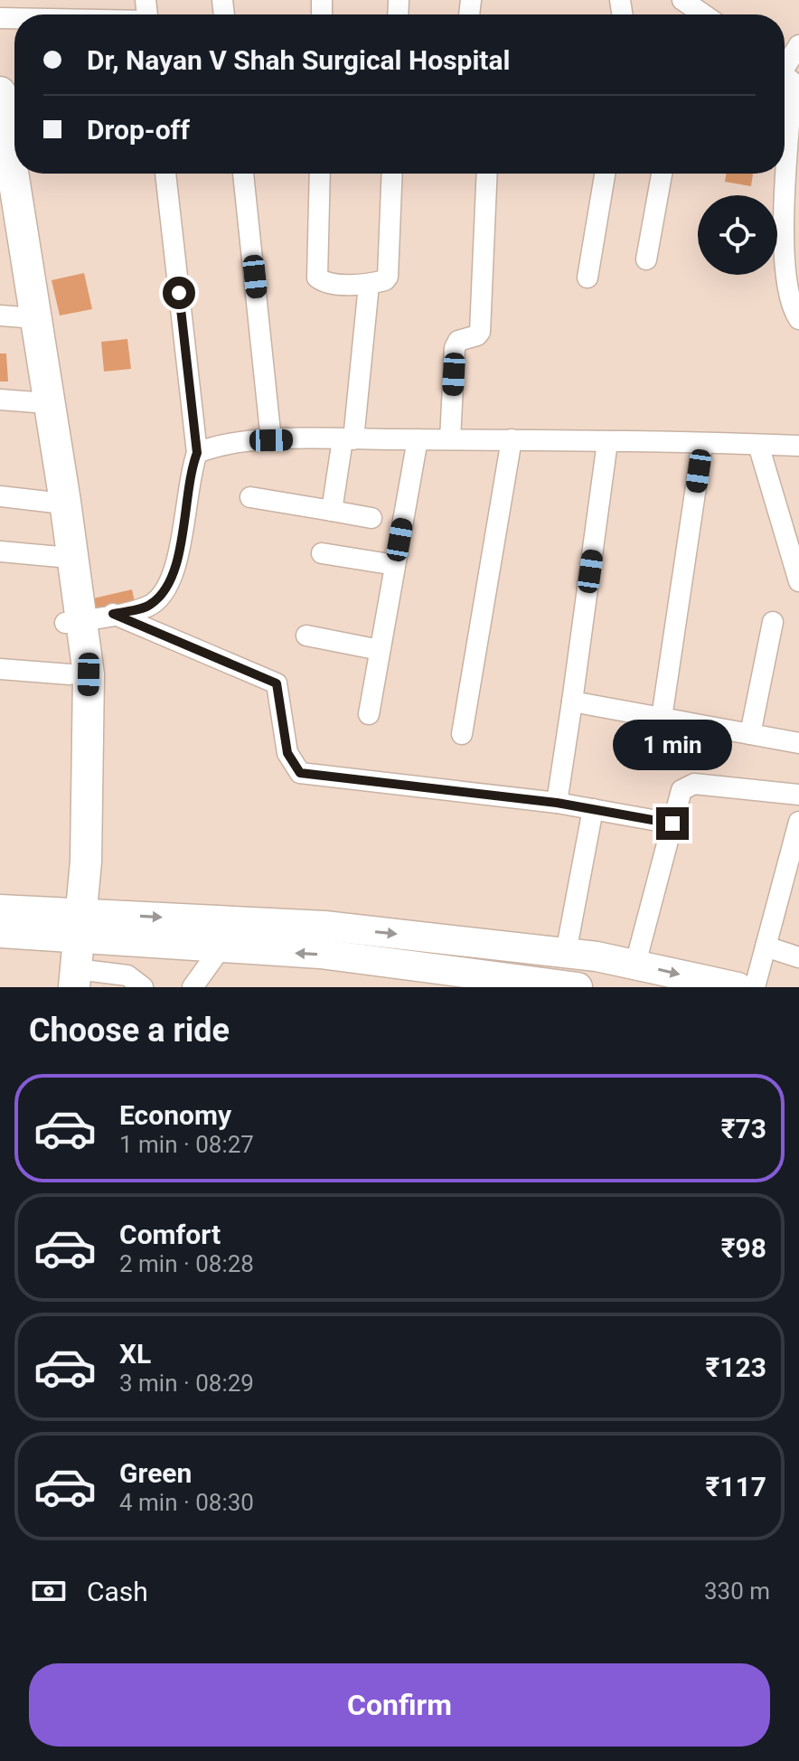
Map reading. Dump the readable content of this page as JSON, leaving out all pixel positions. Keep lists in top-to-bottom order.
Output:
{
  "page": {
    "banner": ["Dr, Nayan V Shah Surgical Hospital", "Drop-off"],
    "bubble": "1 min",
    "heading": "Choose a ride",
    "list": [
      {
        "name": "Economy",
        "note": "1 min · 08:27",
        "value": "₹73"
      },
      {
        "name": "Comfort",
        "note": "2 min · 08:28",
        "value": "₹98"
      },
      {
        "name": "XL",
        "note": "3 min · 08:29",
        "value": "₹123"
      },
      {
        "name": "Green",
        "note": "4 min · 08:30",
        "value": "₹117"
      }
    ],
    "pay": ["Cash", "330 m"],
    "buttons": "Confirm"
  }
}
